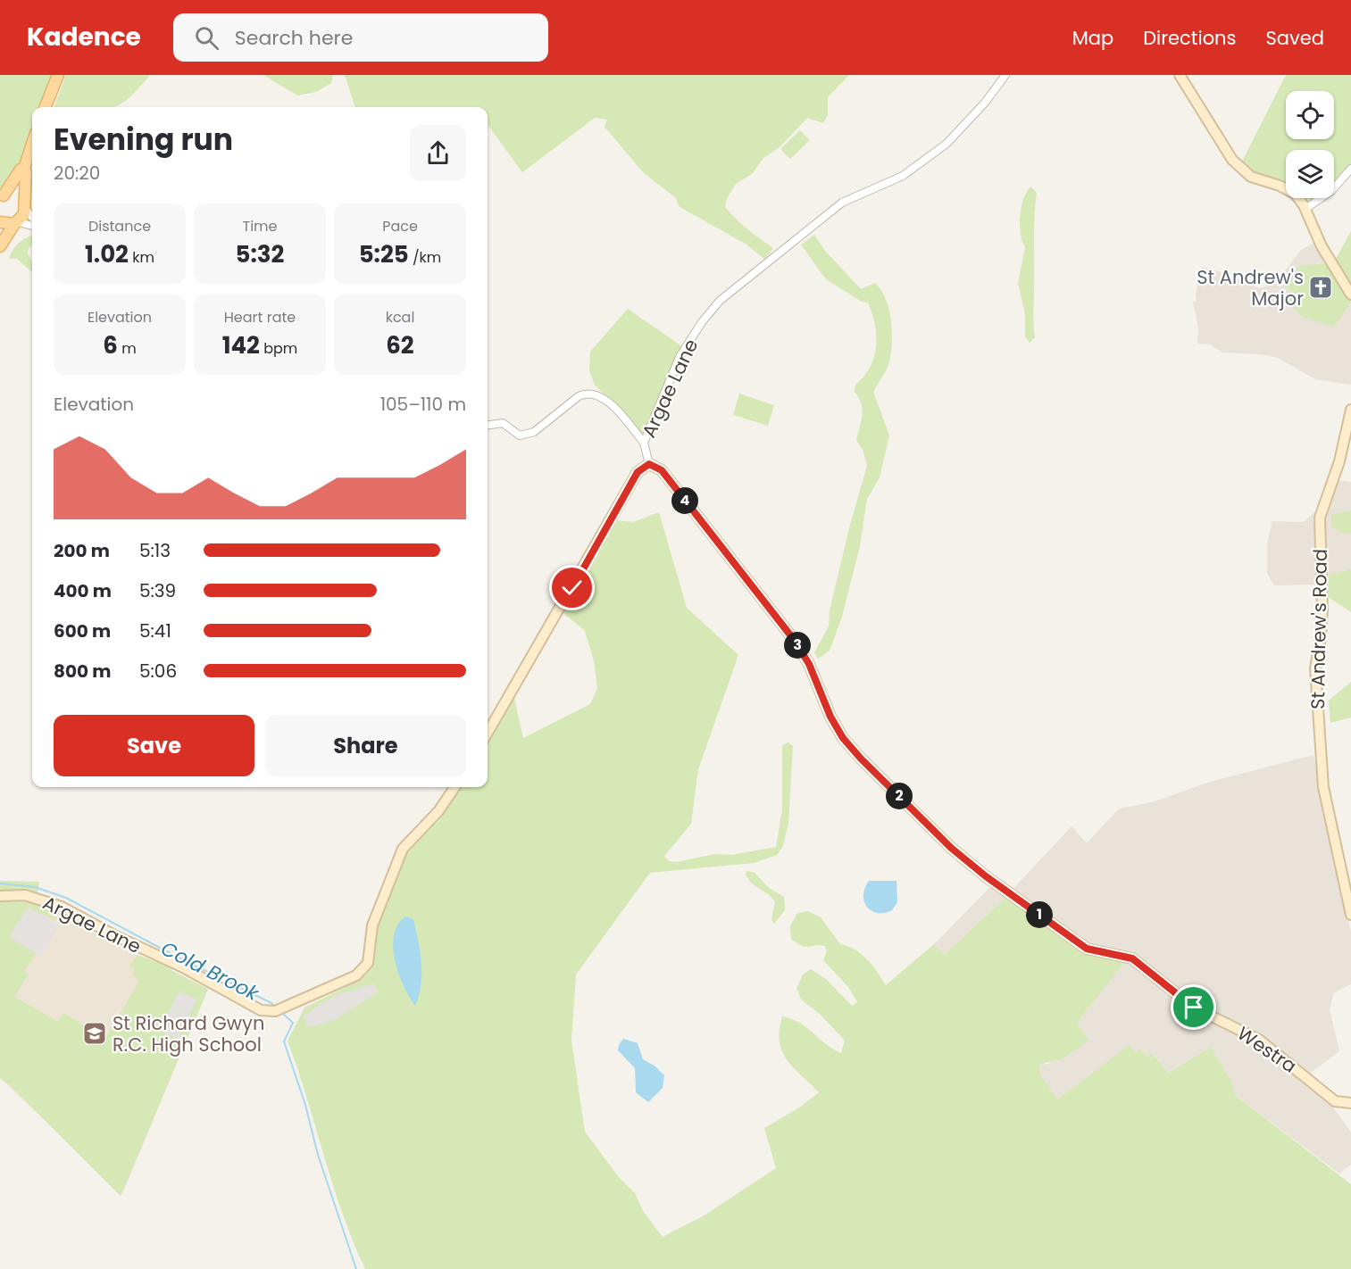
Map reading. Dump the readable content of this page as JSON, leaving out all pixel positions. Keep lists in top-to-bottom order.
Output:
{
  "streets": {
    "street": ["Argae Lane", "St Andrew's Road", "Westra"]
  },
  "crossings": [
    ["Argae Lane", "Westra"]
  ],
  "water": ["Cold Brook"],
  "places": {
    "church": ["St Andrew's Major"],
    "school or university": ["St Richard Gwyn R.C. High School"]
  },
  "page": {
    "header": "Kadence",
    "search": "Search here",
    "nav": ["Map", "Directions", "Saved"],
    "heading": ["Evening run", "20:20"],
    "stats": [
      ["Distance", "1.02 km"],
      ["Time", "5:32"],
      ["Pace", "5:25 /km"],
      ["Elevation", "6 m"],
      ["Heart rate", "142 bpm"],
      ["kcal", "62"]
    ],
    "chart": ["Elevation", "105–110 m"],
    "pins": [
      "4",
      "3",
      "2",
      "1"
    ],
    "list": [
      {
        "name": "200 m",
        "note": "5:13"
      },
      {
        "name": "400 m",
        "note": "5:39"
      },
      {
        "name": "600 m",
        "note": "5:41"
      },
      {
        "name": "800 m",
        "note": "5:06"
      }
    ],
    "buttons": ["Save", "Share"]
  }
}
